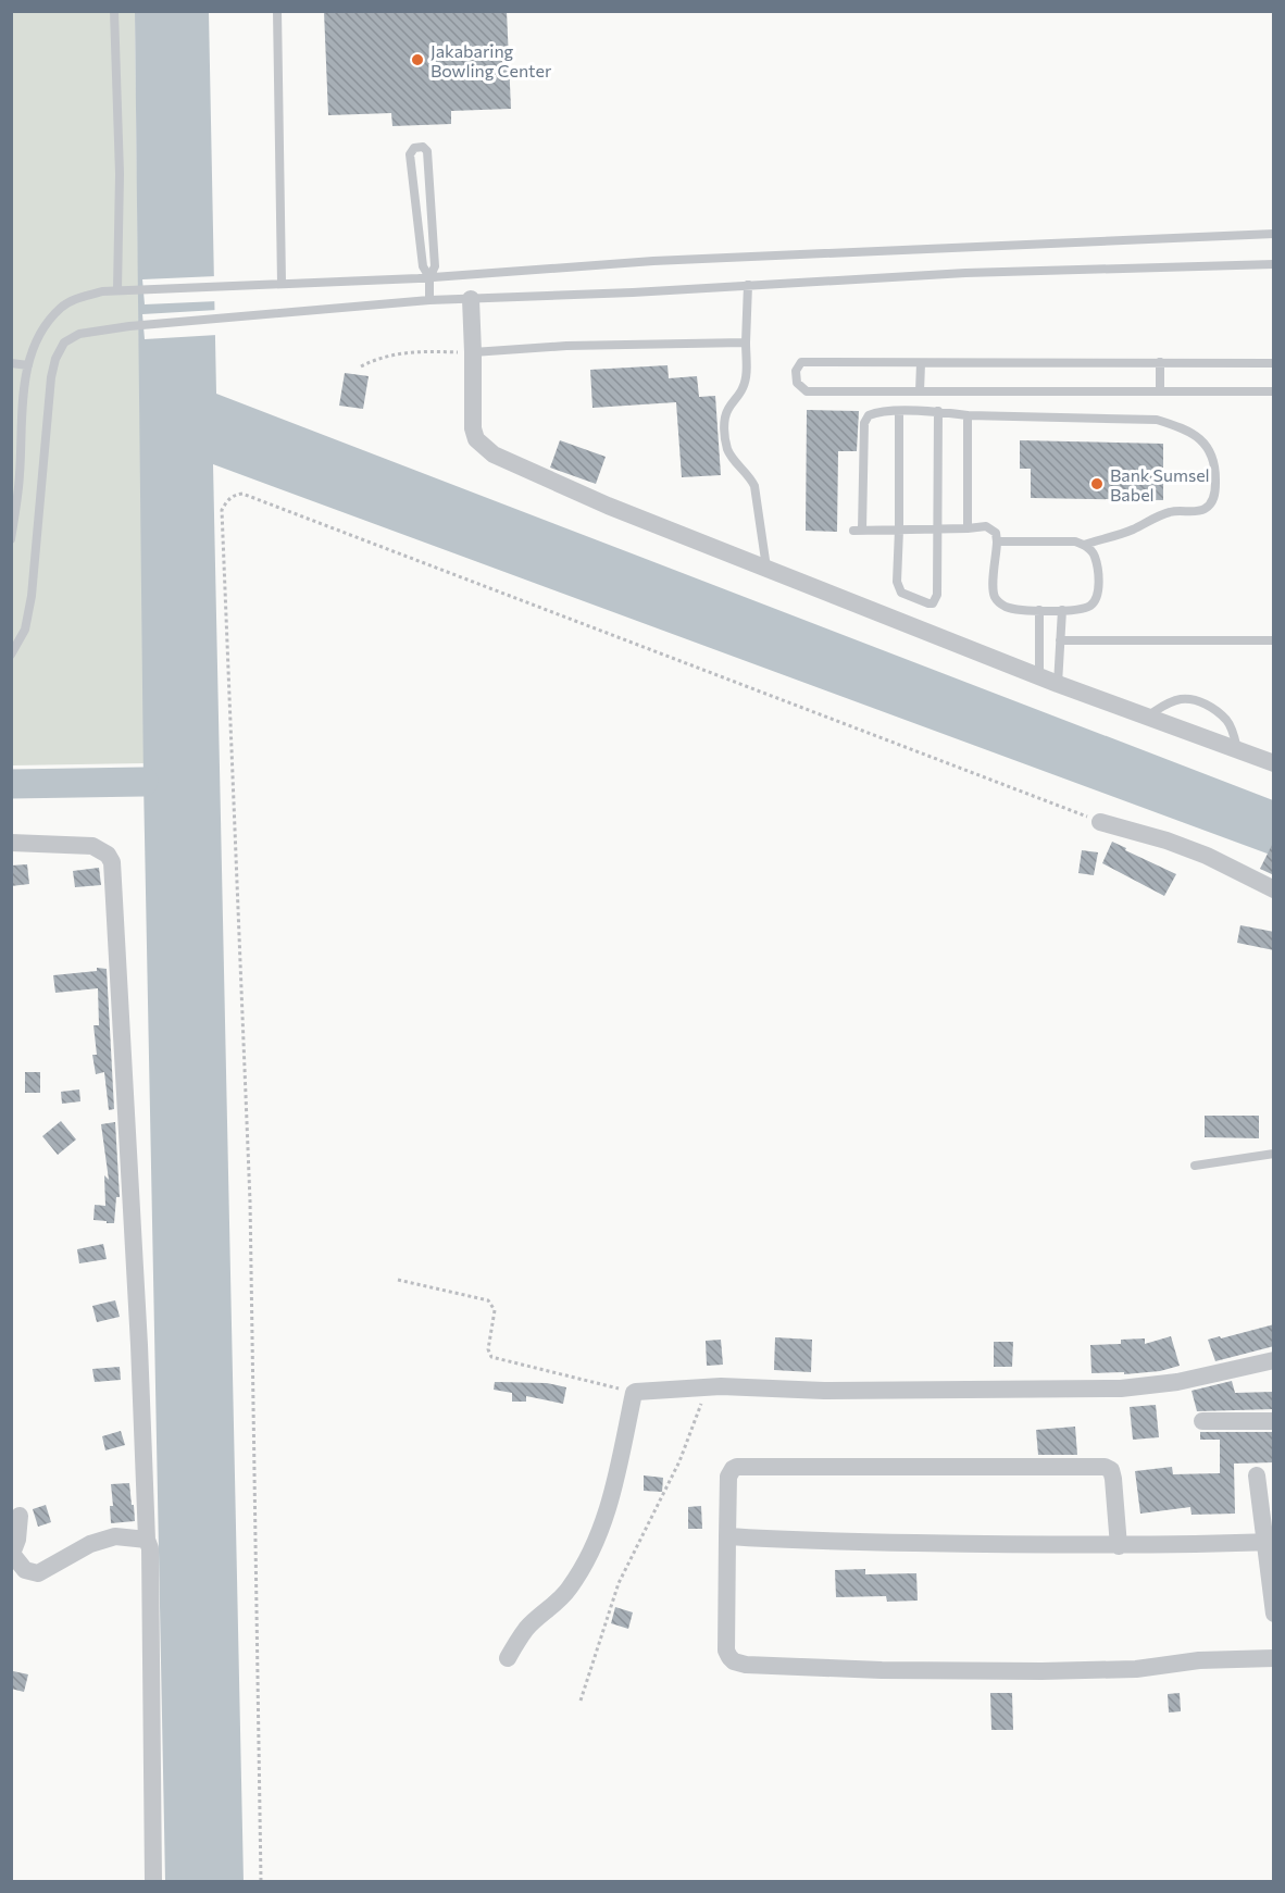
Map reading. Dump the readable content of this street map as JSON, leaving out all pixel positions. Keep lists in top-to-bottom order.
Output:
{
  "places": ["Jakabaring Bowling Center", "Bank Sumsel Babel"]
}
